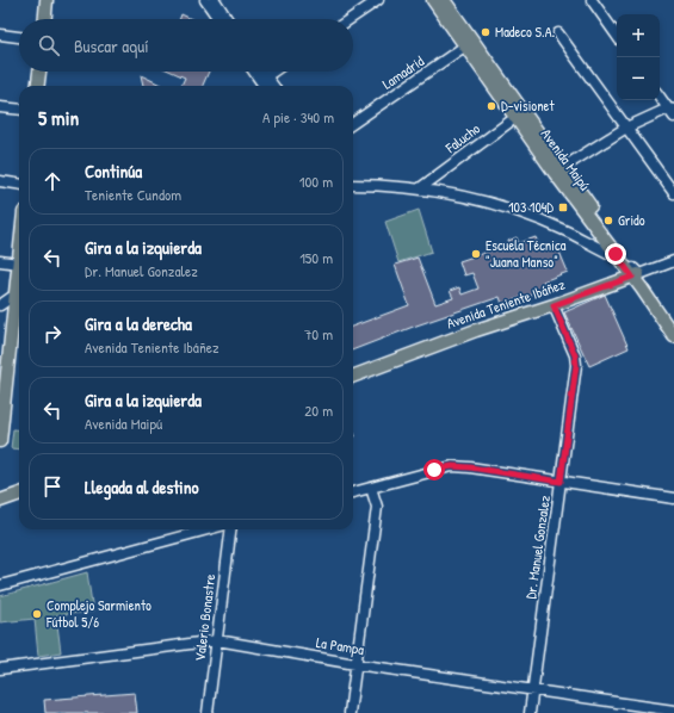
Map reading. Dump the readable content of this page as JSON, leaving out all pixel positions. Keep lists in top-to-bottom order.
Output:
{
  "streets": {
    "main road": ["Avenida Maipú", "Avenida Teniente Ibáñez"],
    "street": [
      "Lamadrid",
      "Falucho",
      "Dr. Manuel Gonzalez",
      "Valerio Bonastre",
      "La Pampa"
    ]
  },
  "crossings": [
    ["Lamadrid", "Avenida Maipú"],
    ["Falucho", "Avenida Maipú"],
    ["Avenida Maipú", "Avenida Teniente Ibáñez"],
    ["Avenida Teniente Ibáñez", "Dr. Manuel Gonzalez"],
    ["Dr. Manuel Gonzalez", "La Pampa"],
    ["Valerio Bonastre", "La Pampa"]
  ],
  "places": {
    "other": [
      "Madeco S.A.",
      "D-visionet",
      "Grido",
      "Escuela Técnica \"Juana Manso\"",
      "Complejo Sarmiento Fútbol 5/6"
    ],
    "transit": ["103 104D"]
  },
  "page": {
    "map_buttons": ["+", "−"],
    "search": "Buscar aquí",
    "heading": ["5 min", "A pie · 340 m"],
    "list": [
      ["Continúa", "Teniente Cundom", "100 m"],
      ["Gira a la izquierda", "Dr. Manuel Gonzalez", "150 m"],
      ["Gira a la derecha", "Avenida Teniente Ibáñez", "70 m"],
      ["Gira a la izquierda", "Avenida Maipú", "20 m"],
      "Llegada al destino"
    ]
  }
}
